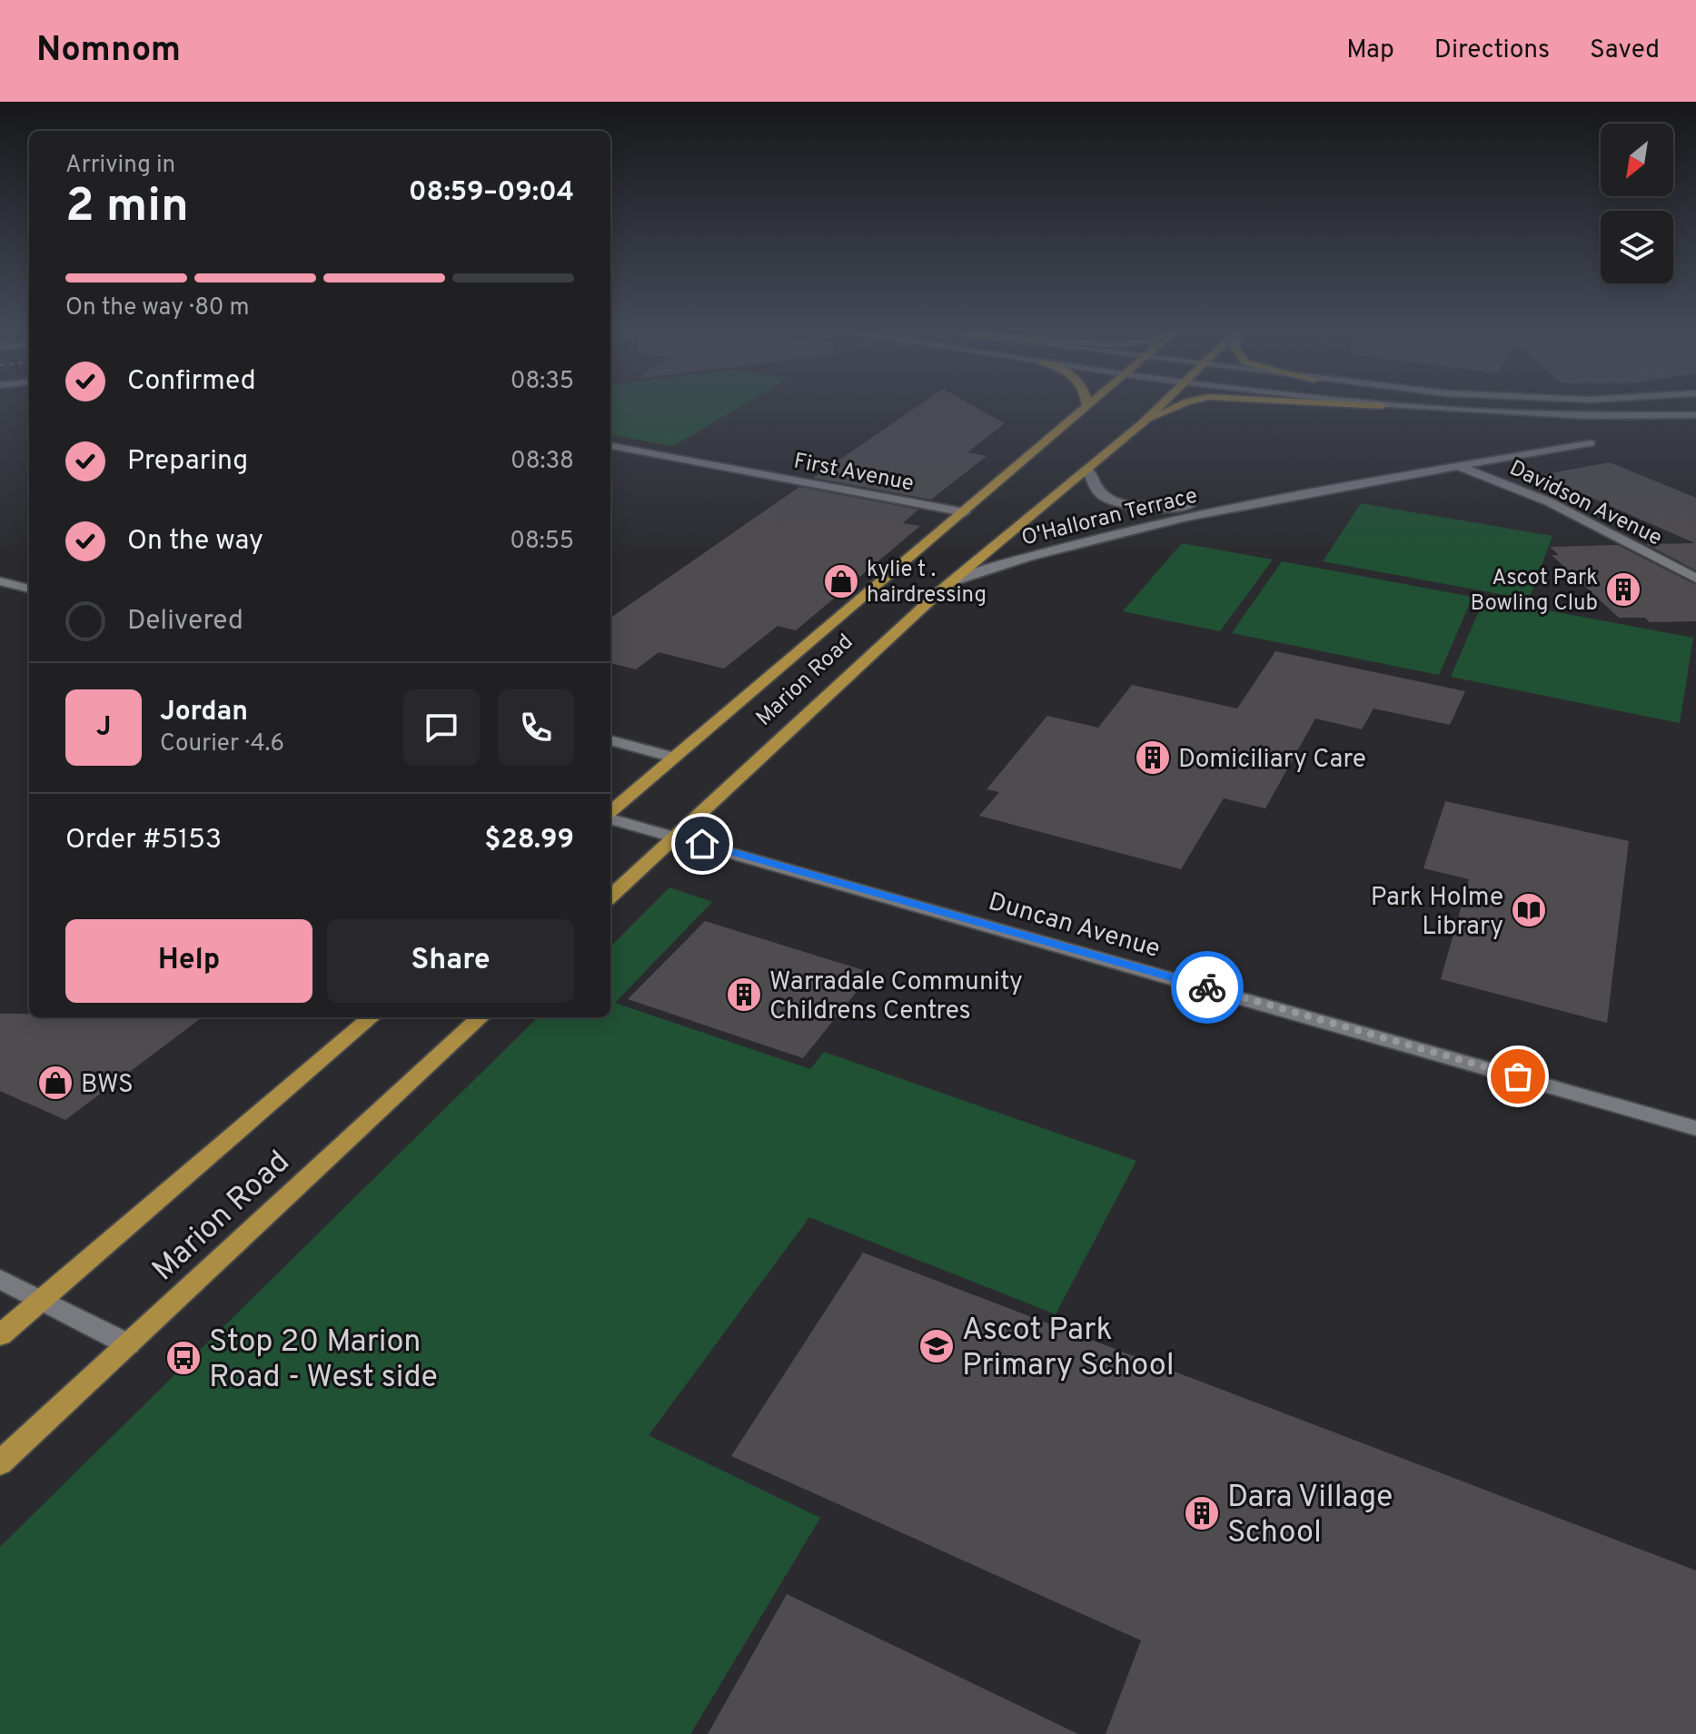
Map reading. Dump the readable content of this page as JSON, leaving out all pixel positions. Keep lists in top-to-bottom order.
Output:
{
  "streets": {
    "main road": ["Marion Road"],
    "street": [
      "First Avenue",
      "Davidson Avenue",
      "O'Halloran Terrace",
      "Duncan Avenue"
    ]
  },
  "crossings": [
    ["First Avenue", "Marion Road"],
    ["Davidson Avenue", "O'Halloran Terrace"],
    ["O'Halloran Terrace", "Marion Road"],
    ["Marion Road", "Duncan Avenue"]
  ],
  "places": {
    "shop": ["kylie t . hairdressing", "BWS"],
    "building": [
      "Ascot Park Bowling Club",
      "Domiciliary Care",
      "Warradale Community Childrens Centres",
      "Dara Village School"
    ],
    "library": ["Park Holme Library"],
    "school or university": ["Ascot Park Primary School"],
    "bus stop": ["Stop 20 Marion Road - West side"]
  },
  "north": "bottom left",
  "page": {
    "header": "Nomnom",
    "nav": ["Map", "Directions", "Saved"],
    "heading": ["2 min", "Arriving in", "08:59–09:04"],
    "panel": [
      "Jordan",
      "Courier · 4.6",
      "Order #5153",
      "$28.99"
    ],
    "bar": "On the way · 80 m",
    "list": [
      ["Confirmed", "08:35"],
      ["Preparing", "08:38"],
      ["On the way", "08:55"],
      "Delivered"
    ],
    "round": "J",
    "buttons": ["Help", "Share"]
  }
}
